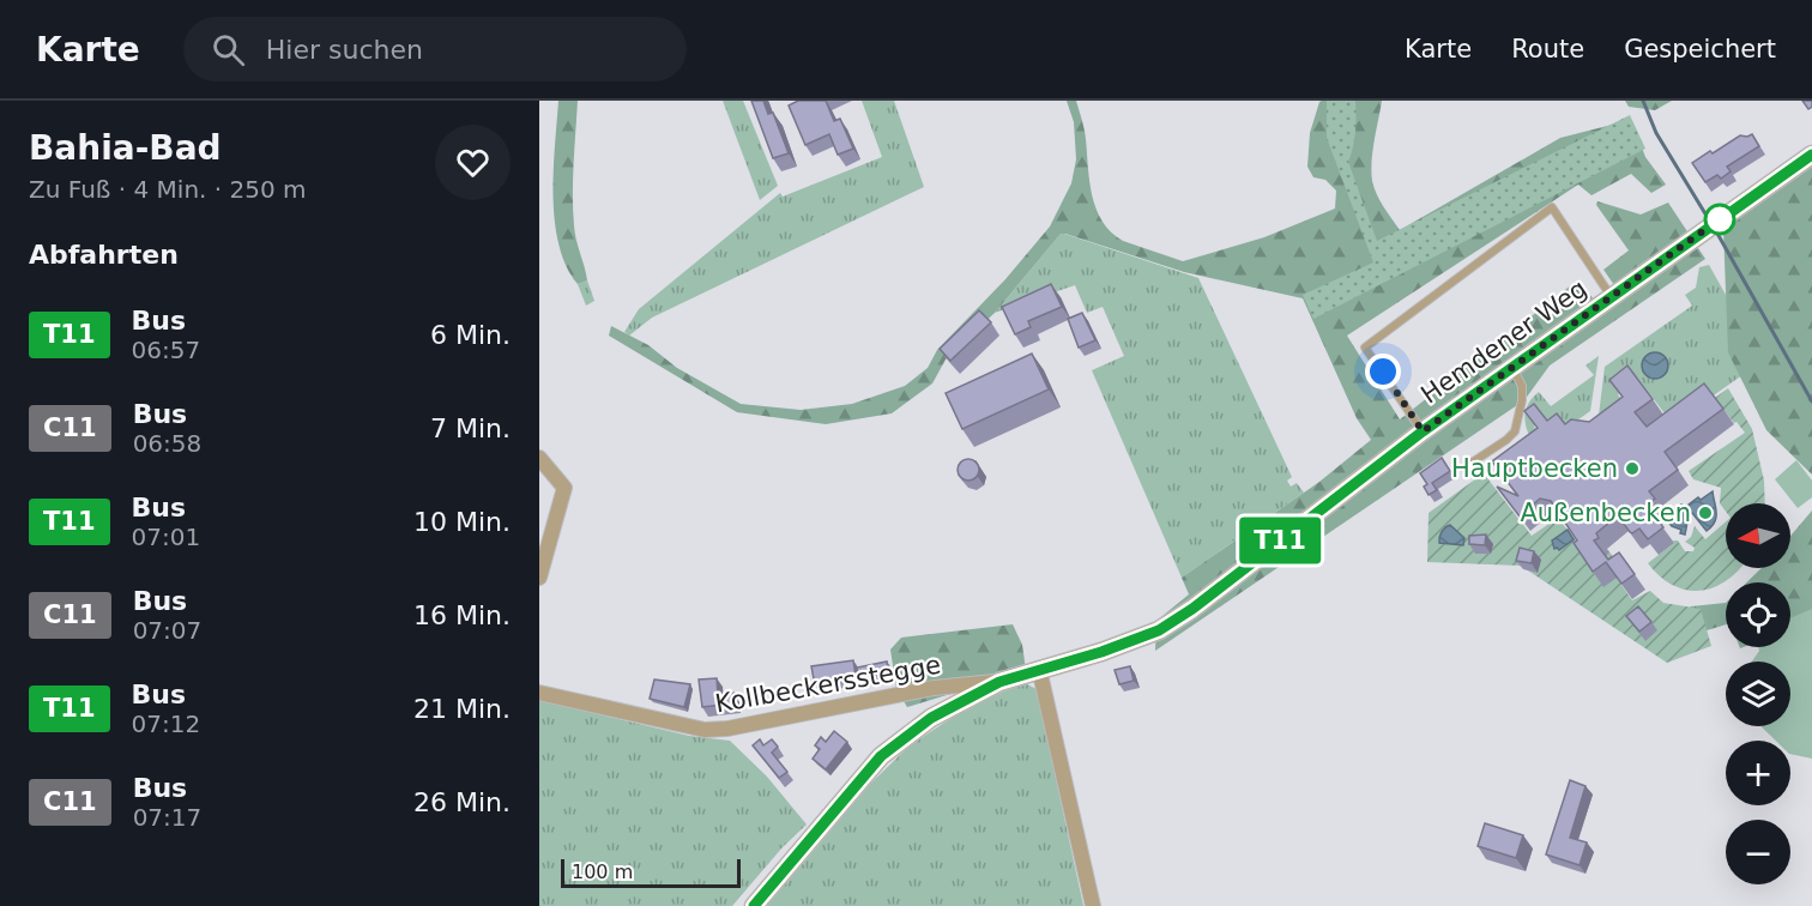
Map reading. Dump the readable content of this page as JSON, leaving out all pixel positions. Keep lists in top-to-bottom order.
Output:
{
  "streets": {
    "street": ["Hemdener Weg", "Kollbeckersstegge"]
  },
  "crossings": [
    ["Hemdener Weg", "Kollbeckersstegge"]
  ],
  "places": ["Hauptbecken", "Außenbecken"],
  "lines": ["bus line T11"],
  "scale_bar": "100 m",
  "north": "left",
  "page": {
    "header": "Karte",
    "search": "Hier suchen",
    "nav": ["Karte", "Route", "Gespeichert"],
    "heading": [
      ["Bahia-Bad", "Zu Fuß · 4 Min. · 250 m"],
      "Abfahrten"
    ],
    "on_map": "T11",
    "list": [
      {
        "mark": "T11",
        "name": "Bus",
        "note": "06:57",
        "value": "6 Min."
      },
      {
        "mark": "C11",
        "name": "Bus",
        "note": "06:58",
        "value": "7 Min."
      },
      {
        "mark": "T11",
        "name": "Bus",
        "note": "07:01",
        "value": "10 Min."
      },
      {
        "mark": "C11",
        "name": "Bus",
        "note": "07:07",
        "value": "16 Min."
      },
      {
        "mark": "T11",
        "name": "Bus",
        "note": "07:12",
        "value": "21 Min."
      },
      {
        "mark": "C11",
        "name": "Bus",
        "note": "07:17",
        "value": "26 Min."
      }
    ],
    "map_buttons": ["+", "−"],
    "scale": "100 m"
  }
}
